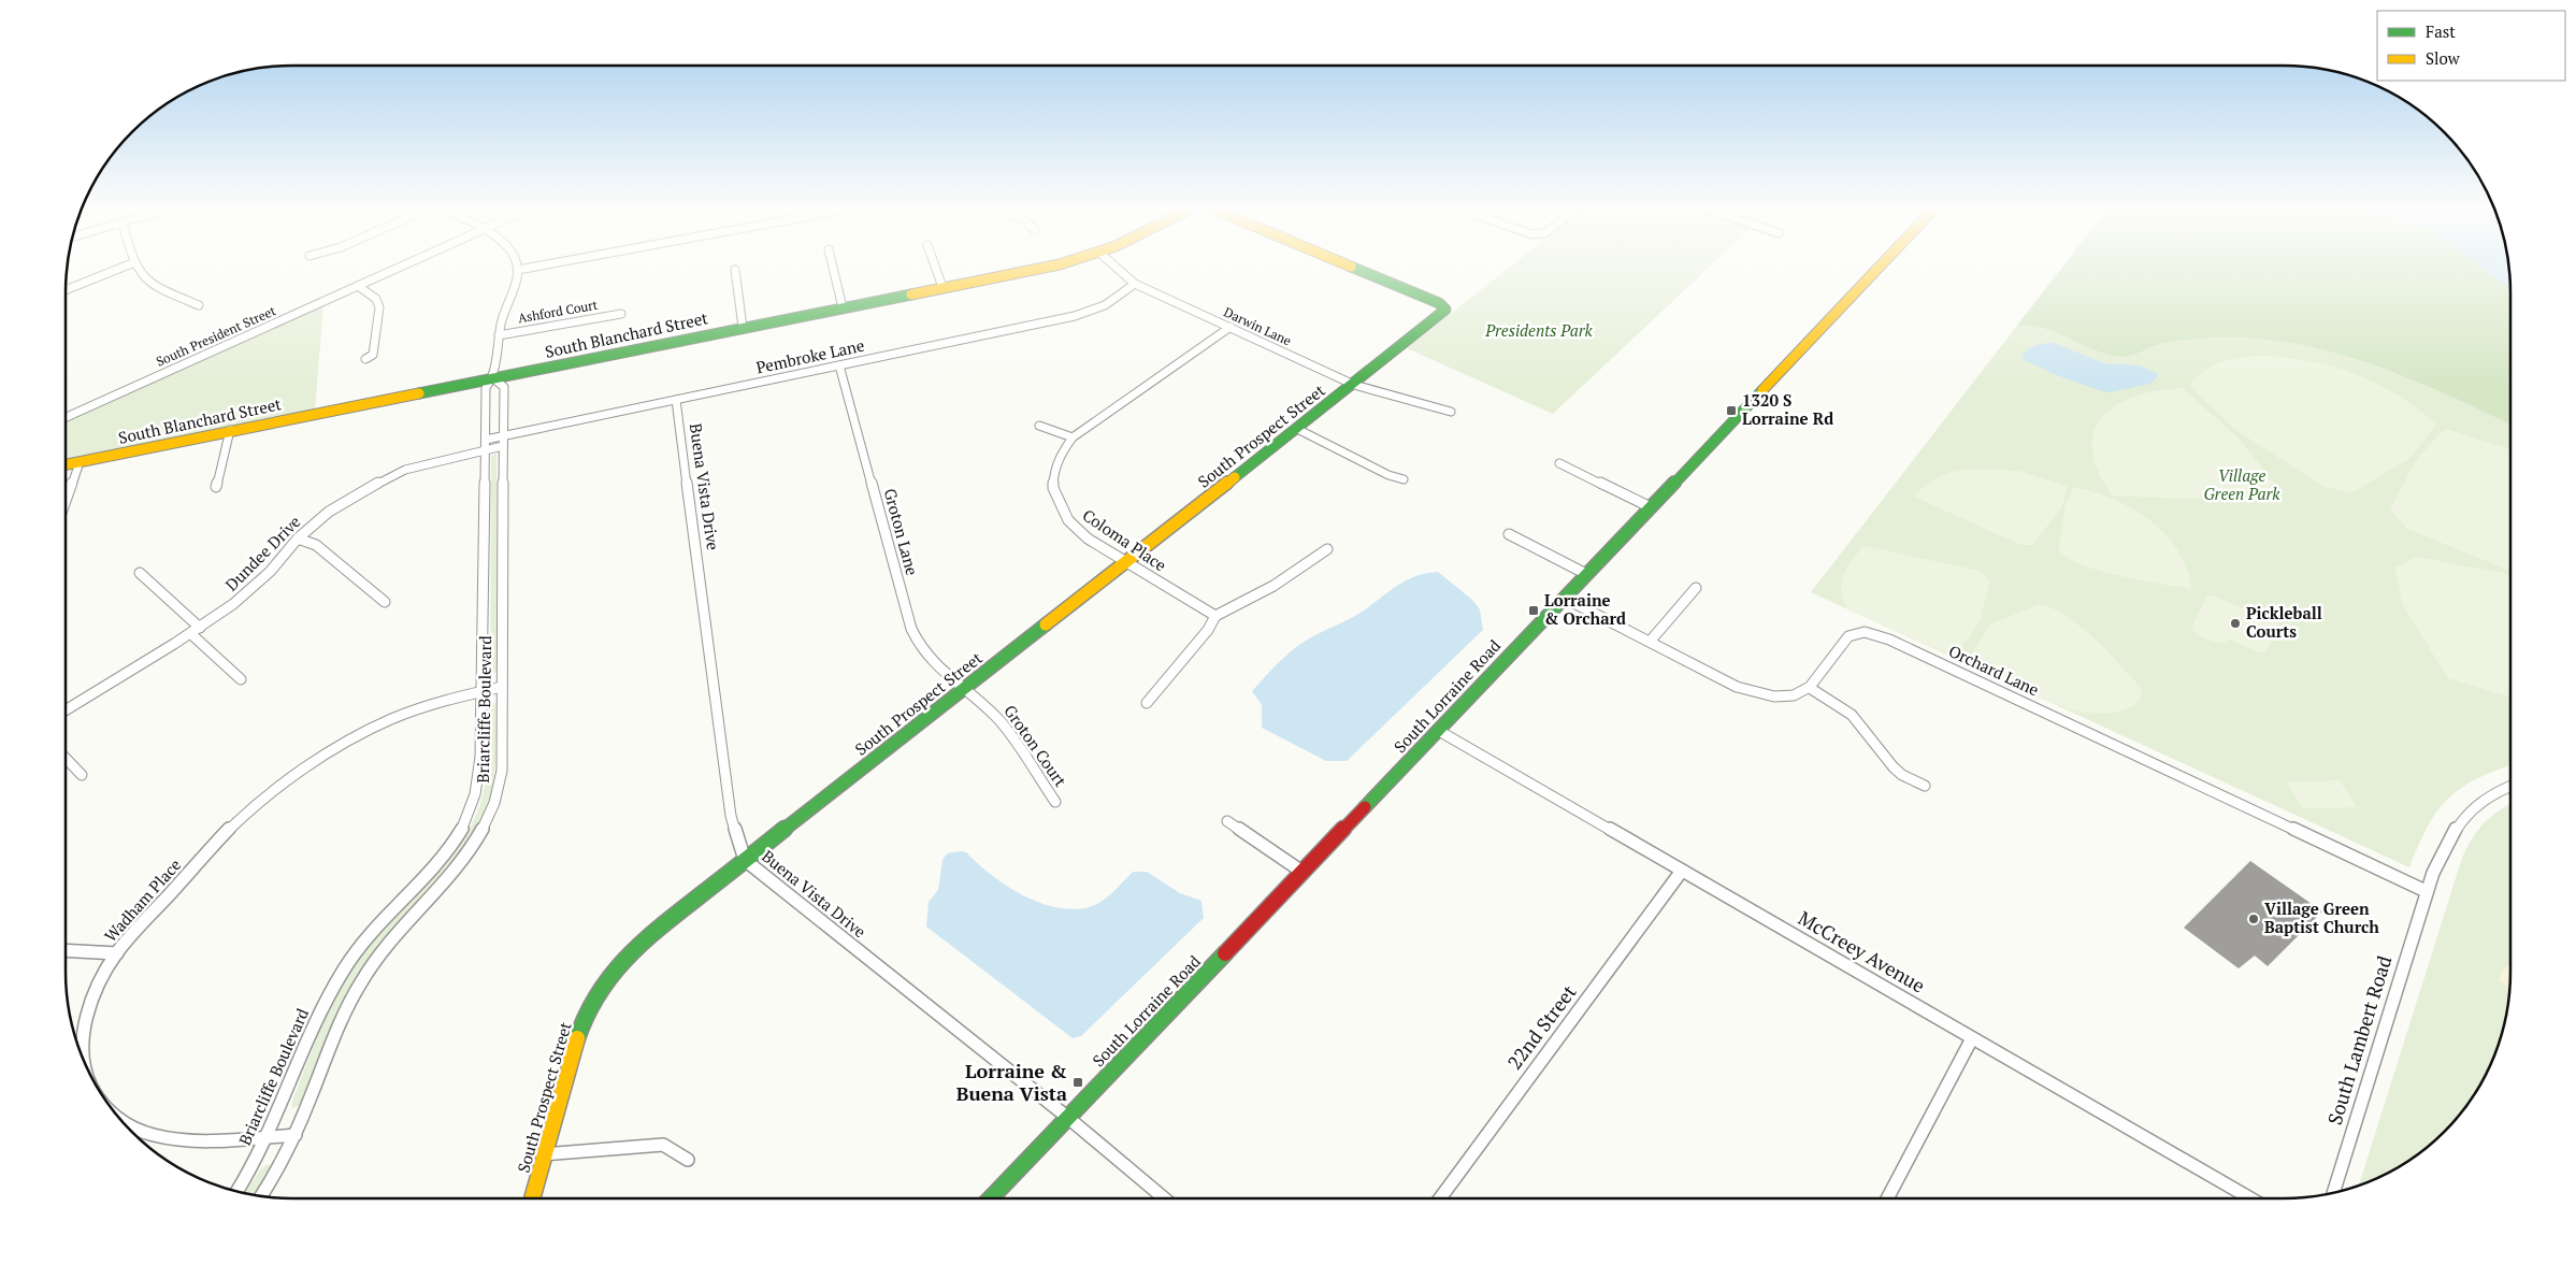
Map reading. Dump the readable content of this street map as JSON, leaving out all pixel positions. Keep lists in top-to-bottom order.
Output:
{
  "streets": {
    "street": [
      "Ashford Court",
      "Darwin Lane",
      "South Blanchard Street",
      "South President Street",
      "Pembroke Lane",
      "South Prospect Street",
      "Buena Vista Drive",
      "Groton Lane",
      "Coloma Place",
      "Dundee Drive",
      "Orchard Lane",
      "South Lorraine Road",
      "Briarcliffe Boulevard",
      "Groton Court",
      "Wadham Place",
      "McCreey Avenue",
      "22nd Street",
      "South Lambert Road"
    ]
  },
  "crossings": [
    ["Ashford Court", "Briarcliffe Boulevard"],
    ["Darwin Lane", "Pembroke Lane"],
    ["Darwin Lane", "South Prospect Street"],
    ["Darwin Lane", "Coloma Place"],
    ["South Blanchard Street", "Briarcliffe Boulevard"],
    ["Pembroke Lane", "Buena Vista Drive"],
    ["Pembroke Lane", "Groton Lane"],
    ["Pembroke Lane", "Dundee Drive"],
    ["Pembroke Lane", "Briarcliffe Boulevard"],
    ["South Prospect Street", "Buena Vista Drive"],
    ["South Prospect Street", "Groton Lane"],
    ["South Prospect Street", "Coloma Place"],
    ["South Prospect Street", "Groton Court"],
    ["Buena Vista Drive", "South Lorraine Road"],
    ["Groton Lane", "Groton Court"],
    ["Dundee Drive", "Briarcliffe Boulevard"],
    ["Orchard Lane", "South Lambert Road"],
    ["South Lorraine Road", "McCreey Avenue"],
    ["Briarcliffe Boulevard", "Wadham Place"],
    ["McCreey Avenue", "22nd Street"]
  ],
  "parks": ["Presidents Park", "Village Green Park"],
  "places": {
    "transit": ["1320 S Lorraine Rd", "Lorraine & Orchard", "Lorraine & Buena Vista"],
    "other": ["Pickleball Courts", "Village Green Baptist Church"]
  },
  "legend": ["Fast", "Slow"]
}
